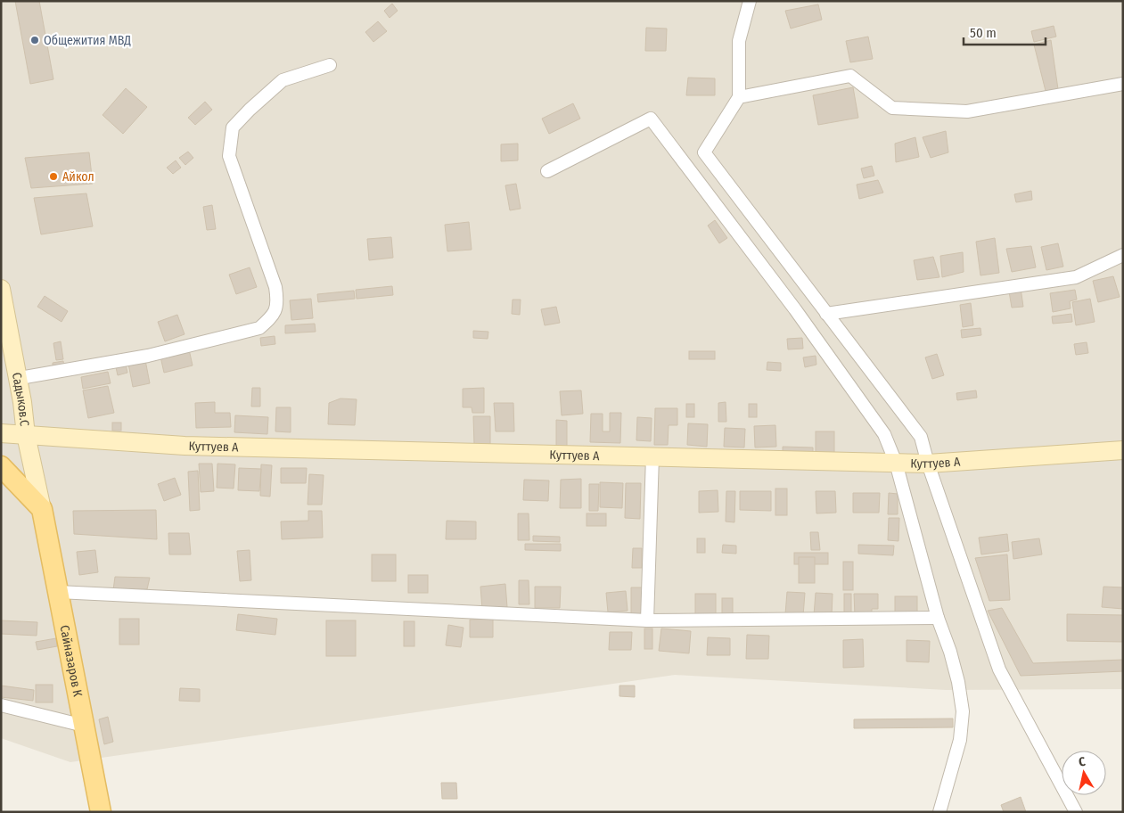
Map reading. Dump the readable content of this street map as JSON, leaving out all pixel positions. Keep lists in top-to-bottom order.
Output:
{
  "streets": {
    "main road": ["Сайназаров К"],
    "street": ["Садыков.С", "Куттуев А"]
  },
  "crossings": [
    ["Садыков.С", "Куттуев А"],
    ["Садыков.С", "Сайназаров К"]
  ],
  "places": ["Общежития МВД", "Айкол"],
  "scale_bar": "50 m",
  "north": "top"
}
